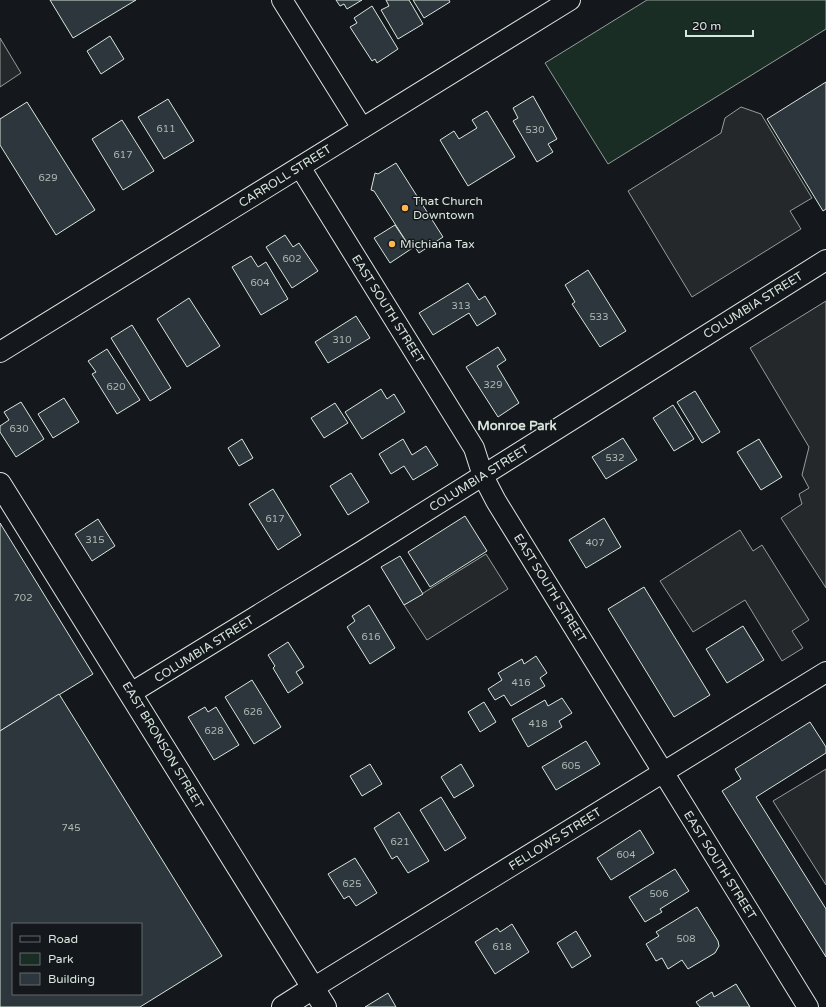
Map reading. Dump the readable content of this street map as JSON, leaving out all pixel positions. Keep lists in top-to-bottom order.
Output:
{
  "streets": {
    "street": [
      "CARROLL STREET",
      "COLUMBIA STREET",
      "EAST SOUTH STREET",
      "EAST BRONSON STREET",
      "FELLOWS STREET"
    ]
  },
  "crossings": [
    ["CARROLL STREET", "EAST SOUTH STREET"],
    ["COLUMBIA STREET", "EAST SOUTH STREET"],
    ["COLUMBIA STREET", "EAST BRONSON STREET"],
    ["EAST SOUTH STREET", "FELLOWS STREET"],
    ["EAST BRONSON STREET", "FELLOWS STREET"]
  ],
  "districts": ["Monroe Park"],
  "places": ["That Church Downtown", "Michiana Tax"],
  "house_numbers": [
    "611",
    "530",
    "617",
    "629",
    "602",
    "604",
    "313",
    "533",
    "310",
    "329",
    "620",
    "630",
    "532",
    "617",
    "315",
    "407",
    "702",
    "616",
    "416",
    "626",
    "418",
    "628",
    "605",
    "745",
    "621",
    "604",
    "625",
    "506",
    "508",
    "618"
  ],
  "legend": ["Road", "Park", "Building"],
  "scale_bar": "20 m"
}
